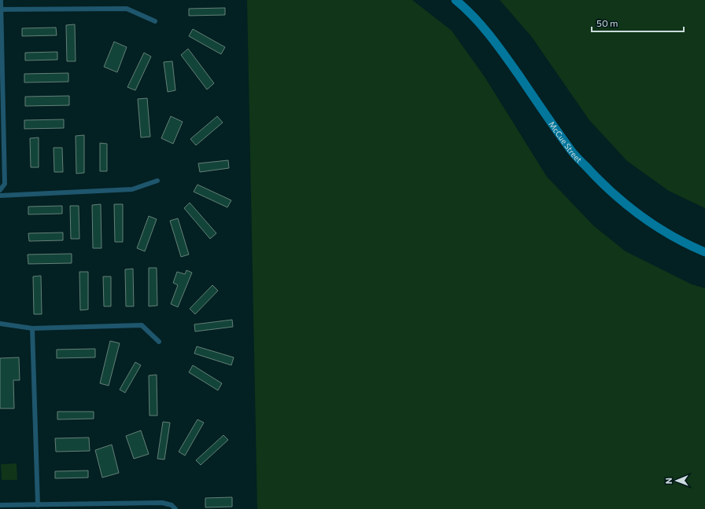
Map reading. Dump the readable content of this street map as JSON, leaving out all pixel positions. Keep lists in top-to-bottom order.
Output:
{
  "streets": {
    "main road": ["McCue Street"]
  },
  "scale_bar": "50 m",
  "north": "left"
}
